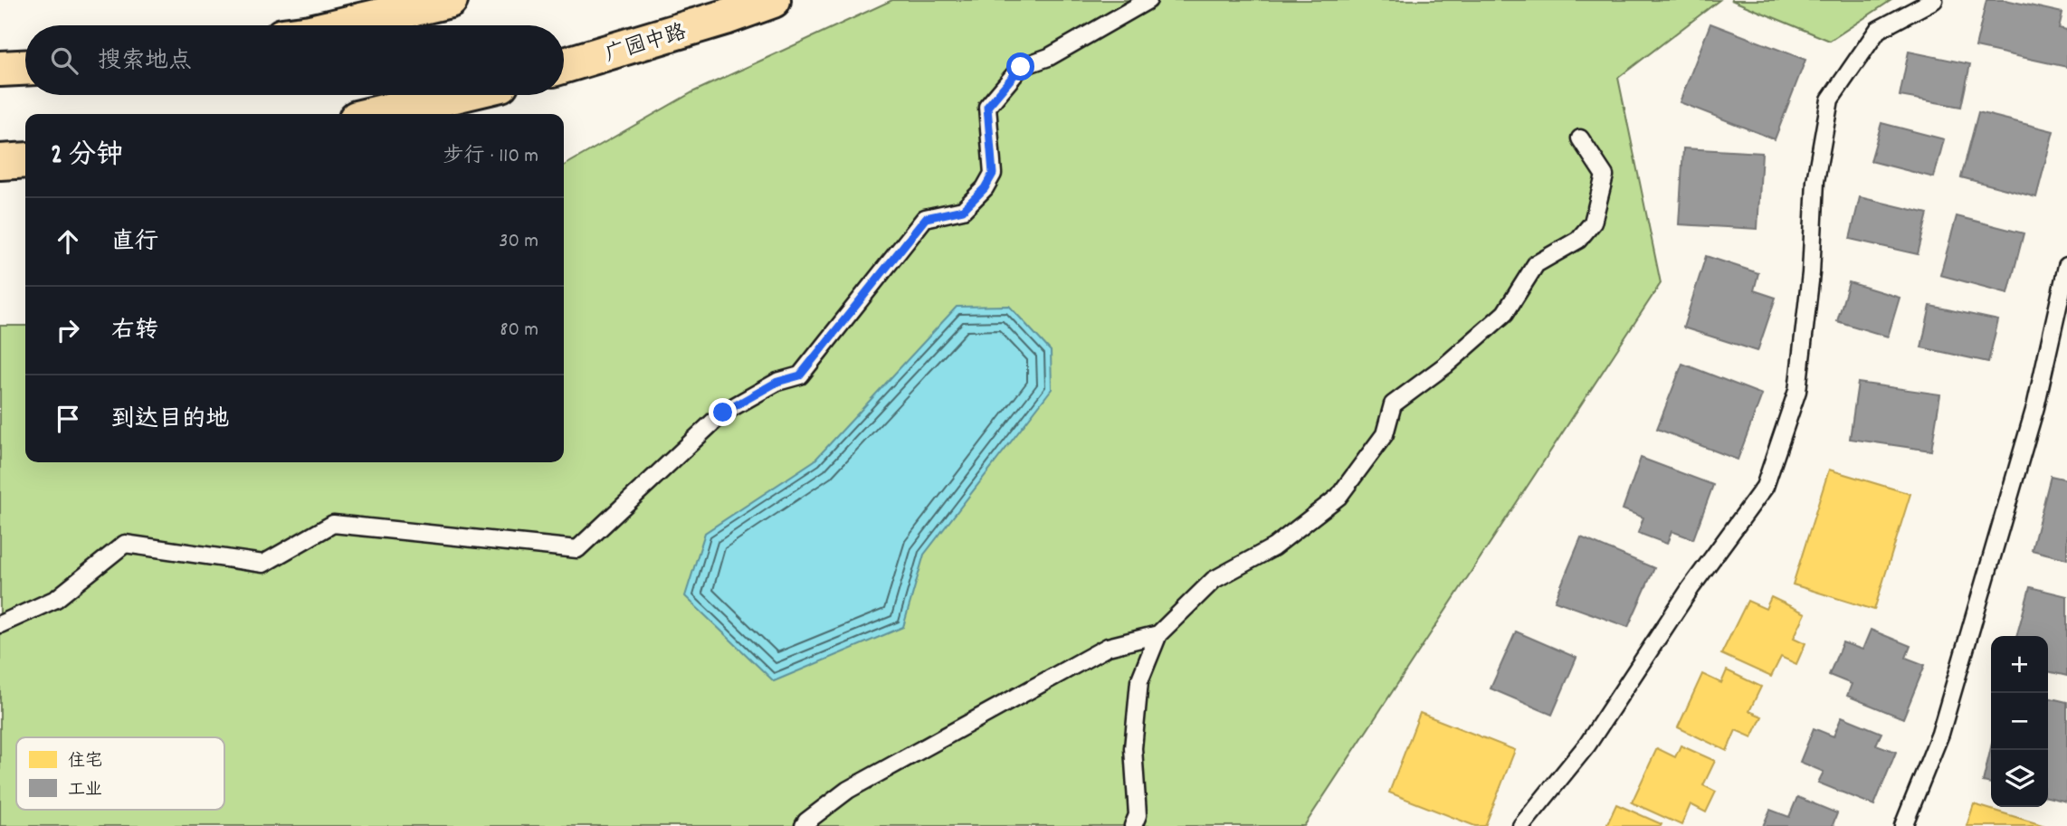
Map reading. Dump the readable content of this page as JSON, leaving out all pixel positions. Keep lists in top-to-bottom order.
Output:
{
  "streets": {
    "main road": ["广园中路"]
  },
  "legend": ["住宅", "工业"],
  "page": {
    "search": "搜索地点",
    "heading": ["2 分钟", "步行 · 110 m"],
    "list": [
      ["直行", "30 m"],
      ["右转", "80 m"],
      "到达目的地"
    ],
    "map_buttons": ["+", "−"]
  }
}
